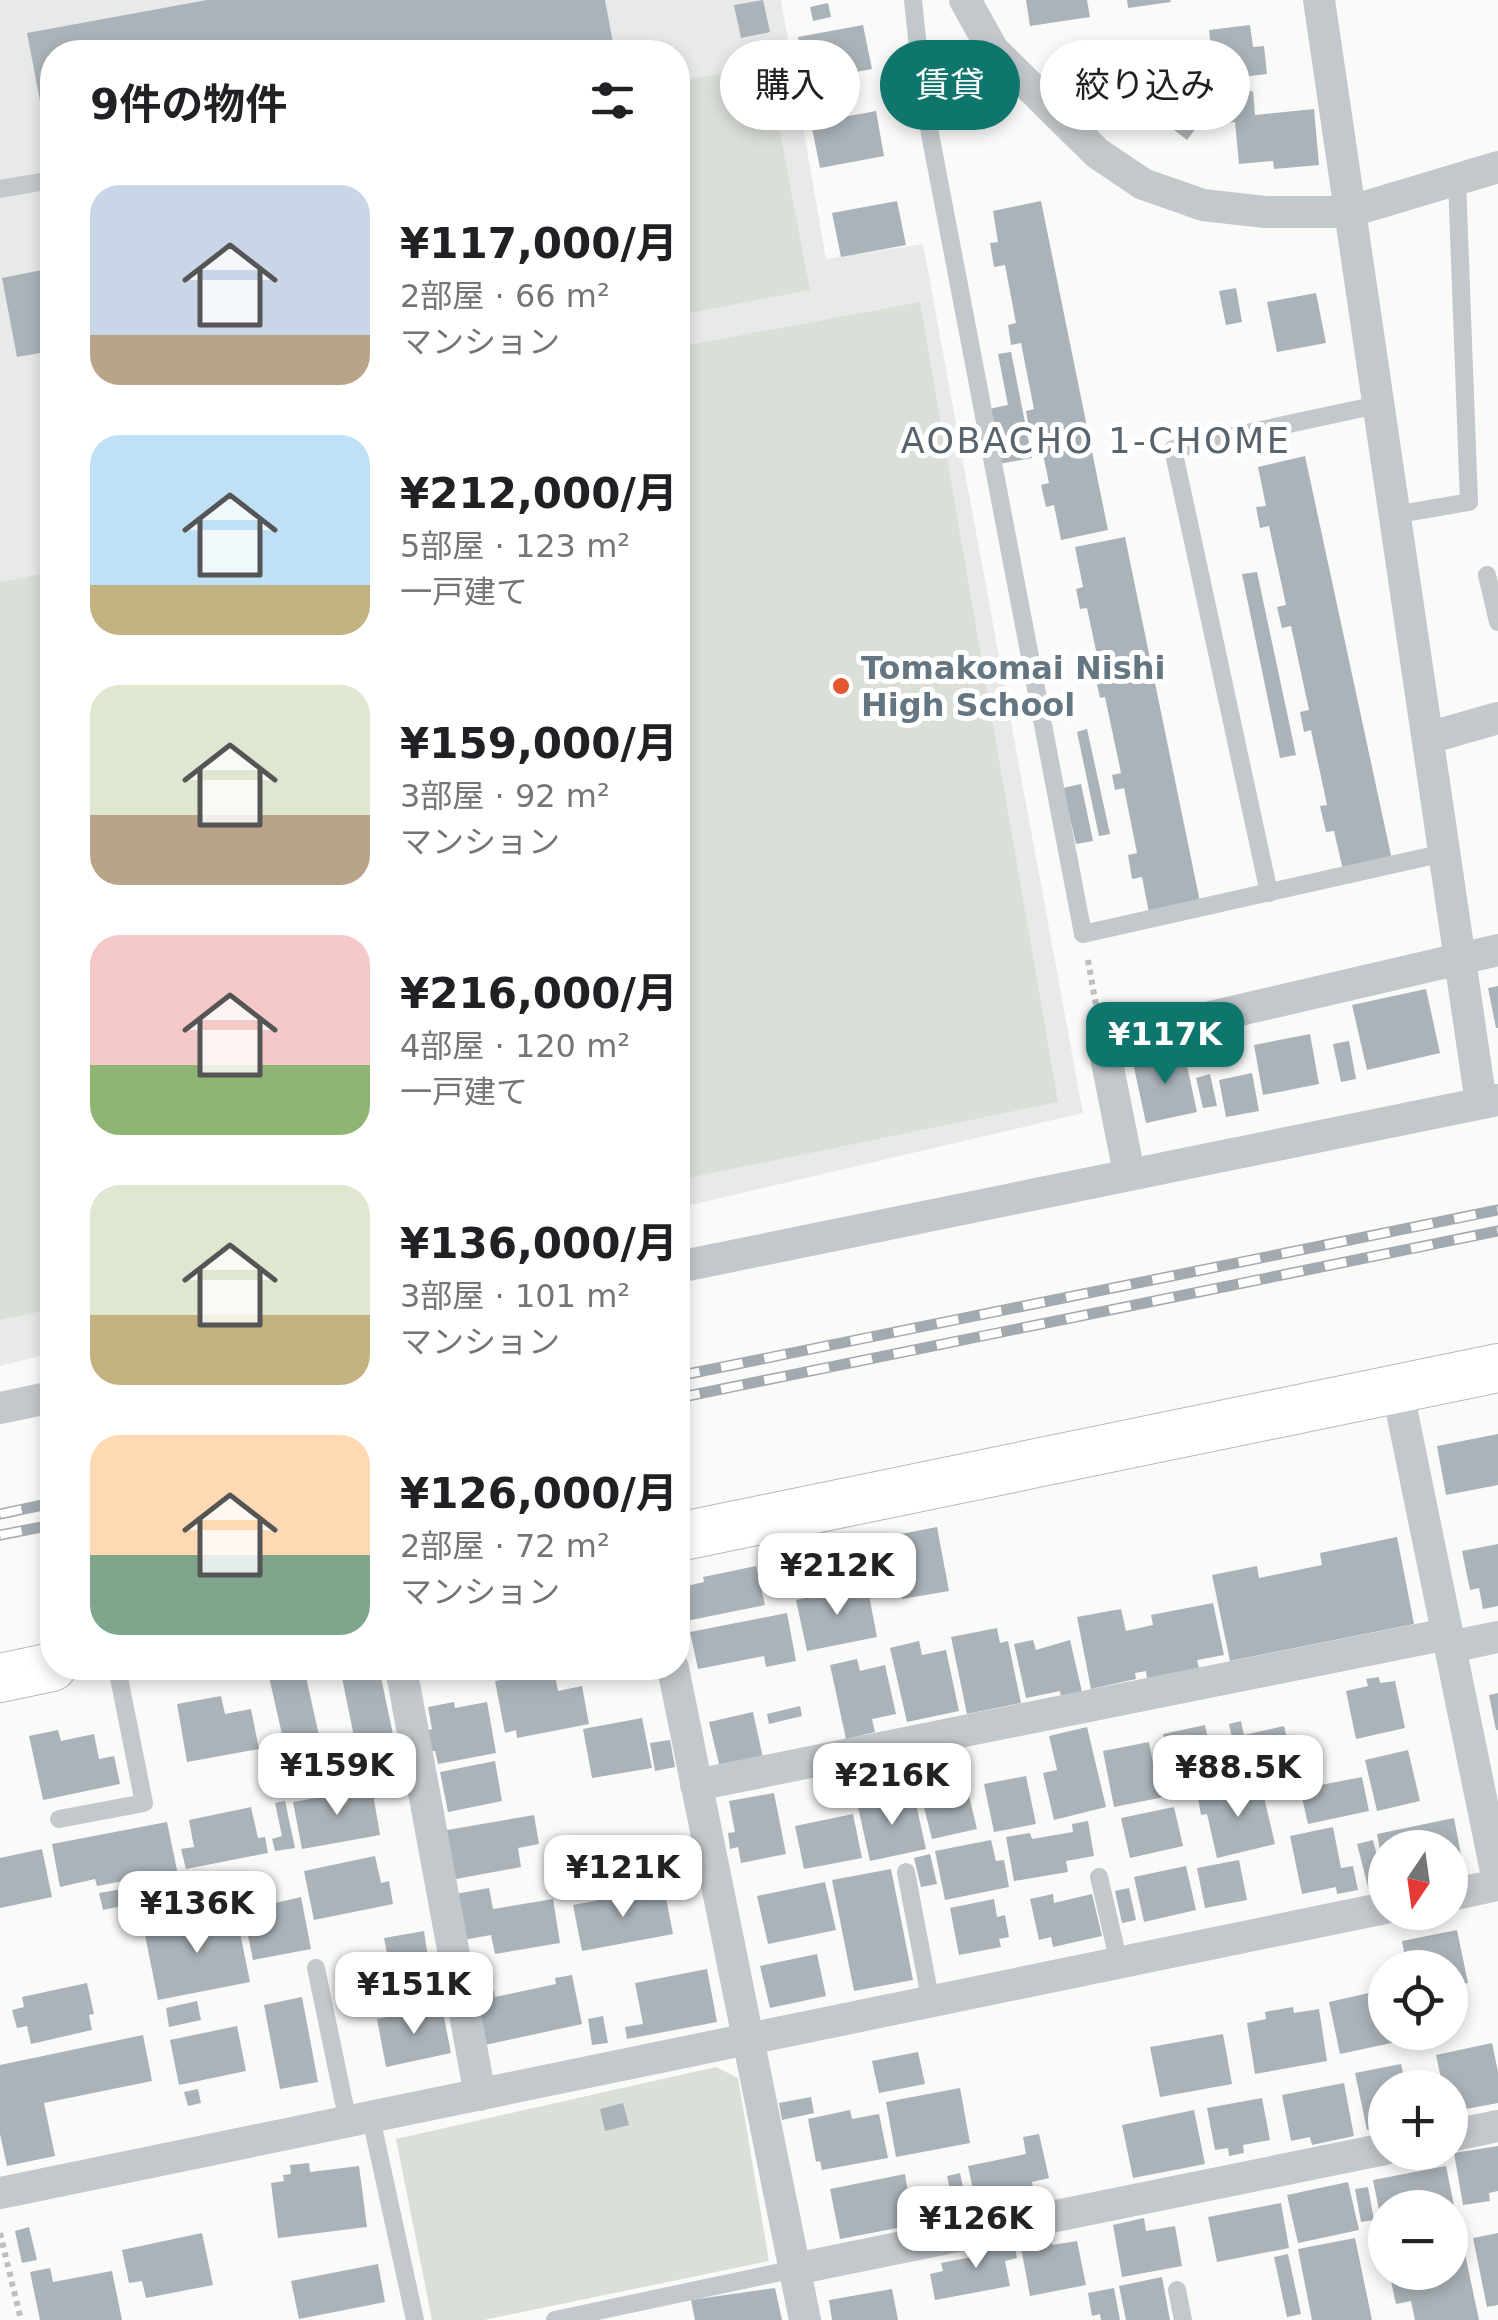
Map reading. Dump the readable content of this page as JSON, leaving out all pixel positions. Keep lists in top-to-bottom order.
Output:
{
  "districts": ["AOBACHO 1-CHOME"],
  "places": ["Tomakomai Nishi High School"],
  "north": "bottom",
  "page": {
    "chip": ["購入", "賃貸", "絞り込み"],
    "heading": "9件の物件",
    "list": [
      {
        "name": "¥117,000/月",
        "note": "2部屋 · 66 m² · マンション"
      },
      {
        "name": "¥212,000/月",
        "note": "5部屋 · 123 m² · 一戸建て"
      },
      {
        "name": "¥159,000/月",
        "note": "3部屋 · 92 m² · マンション"
      },
      {
        "name": "¥216,000/月",
        "note": "4部屋 · 120 m² · 一戸建て"
      },
      {
        "name": "¥136,000/月",
        "note": "3部屋 · 101 m² · マンション"
      },
      {
        "name": "¥126,000/月",
        "note": "2部屋 · 72 m² · マンション"
      }
    ],
    "price": [
      "¥117K",
      "¥212K",
      "¥159K",
      "¥88.5K",
      "¥216K",
      "¥121K",
      "¥136K",
      "¥151K",
      "¥126K"
    ],
    "map_buttons": ["+", "−"]
  }
}
